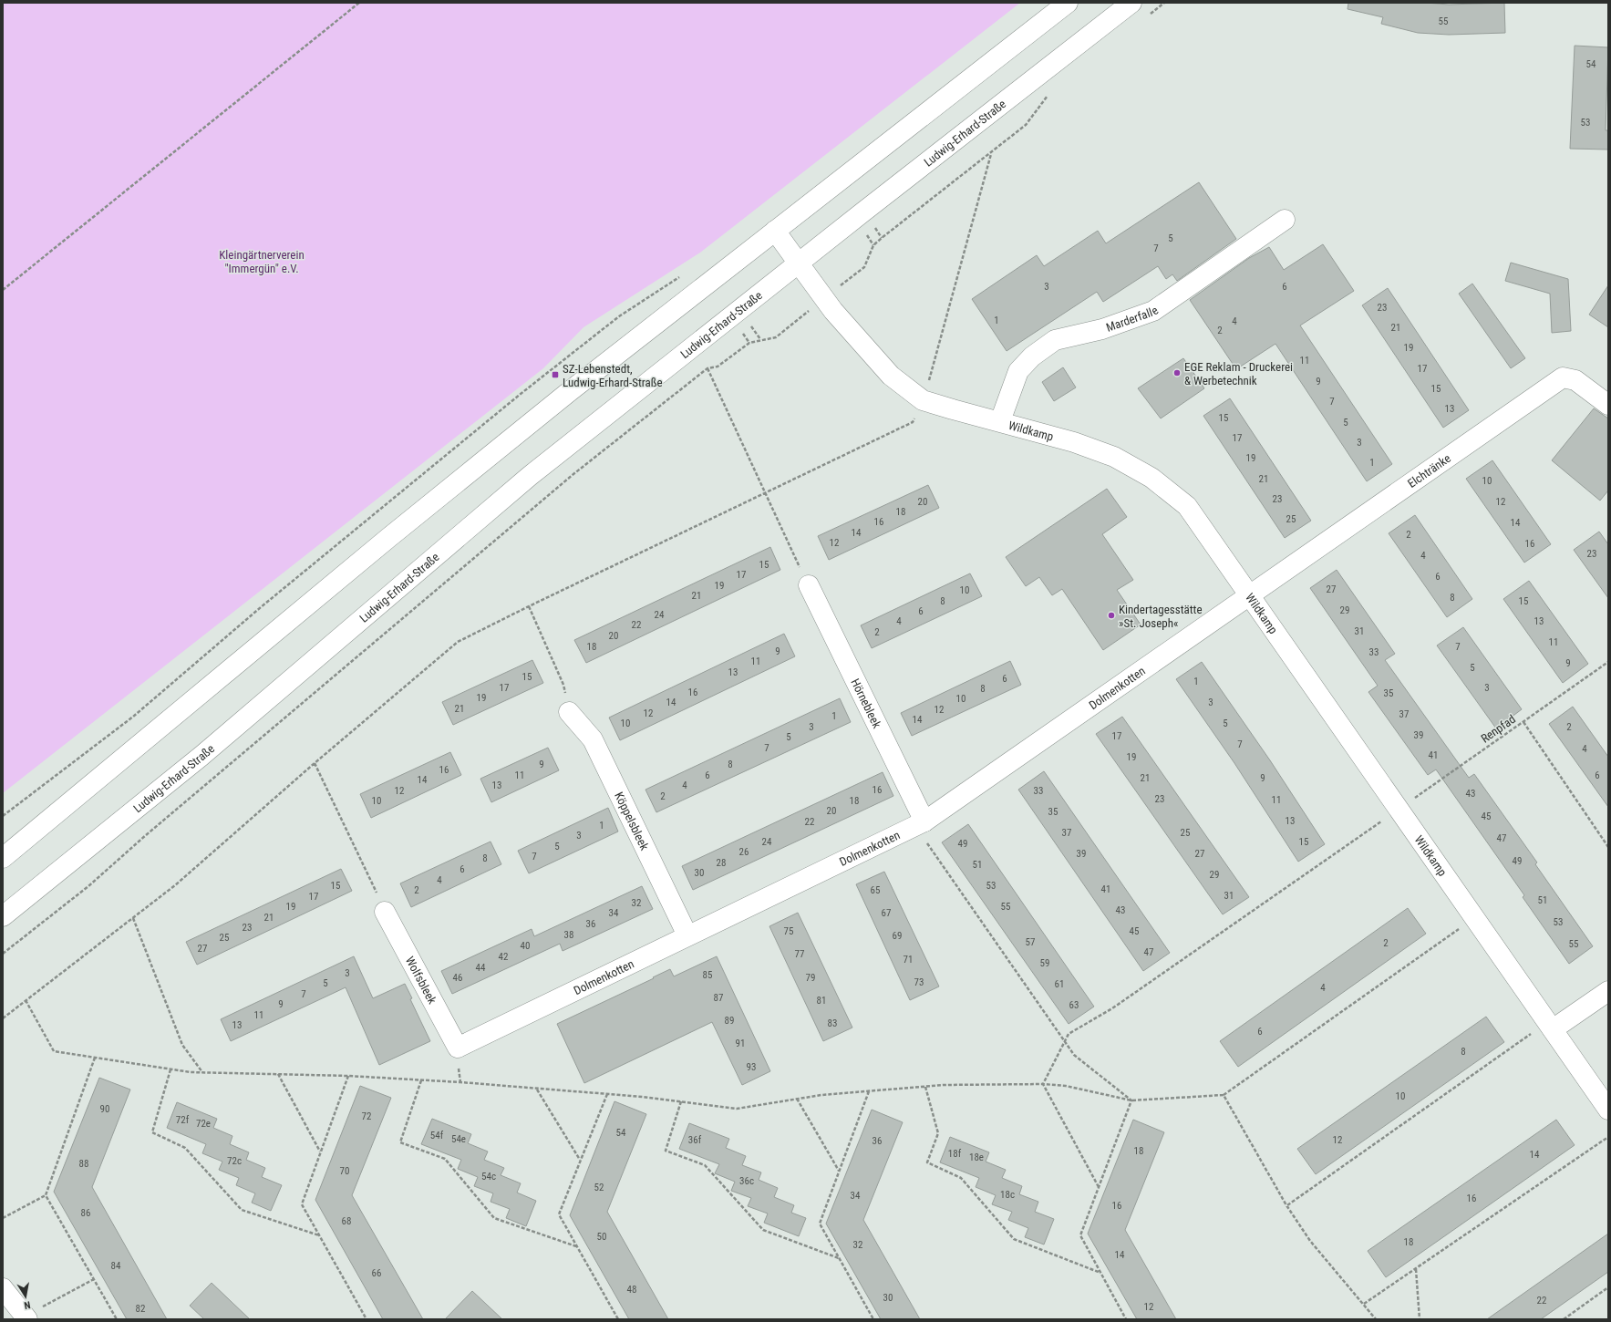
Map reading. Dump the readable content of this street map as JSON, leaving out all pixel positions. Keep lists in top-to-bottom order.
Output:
{
  "streets": {
    "street": [
      "Ludwig-Erhard-Straße",
      "Marderfalle",
      "Wildkamp",
      "Elchtränke",
      "Dolmenkotten",
      "Hörnebleek",
      "Köppelsbleek",
      "Wolfsbleek"
    ],
    "path": ["Renpfad"]
  },
  "crossings": [
    ["Ludwig-Erhard-Straße", "Wildkamp"],
    ["Marderfalle", "Wildkamp"],
    ["Wildkamp", "Elchtränke"],
    ["Wildkamp", "Dolmenkotten"],
    ["Wildkamp", "Renpfad"],
    ["Elchtränke", "Dolmenkotten"],
    ["Dolmenkotten", "Hörnebleek"],
    ["Dolmenkotten", "Köppelsbleek"],
    ["Dolmenkotten", "Wolfsbleek"]
  ],
  "parks": ["Kleingärtnerverein \"Immergün\" e.V."],
  "places": {
    "other": ["EGE Reklam - Druckerei & Werbetechnik", "Kindertagesstätte »St. Joseph«"],
    "transit": ["SZ-Lebenstedt, Ludwig-Erhard-Straße"]
  },
  "house_numbers": [
    "55",
    "54",
    "53",
    "5",
    "7",
    "3",
    "6",
    "23",
    "1",
    "4",
    "21",
    "2",
    "19",
    "11",
    "17",
    "9",
    "15",
    "7",
    "13",
    "15",
    "5",
    "17",
    "3",
    "19",
    "1",
    "21",
    "10",
    "23",
    "20",
    "12",
    "18",
    "25",
    "16",
    "14",
    "14",
    "2",
    "12",
    "16",
    "23",
    "4",
    "15",
    "17",
    "6",
    "19",
    "27",
    "10",
    "21",
    "8",
    "8",
    "15",
    "29",
    "6",
    "24",
    "4",
    "13",
    "22",
    "31",
    "2",
    "20",
    "11",
    "18",
    "7",
    "9",
    "33",
    "11",
    "9",
    "5",
    "13",
    "15",
    "6",
    "1",
    "17",
    "3",
    "8",
    "16",
    "35",
    "19",
    "10",
    "14",
    "3",
    "21",
    "12",
    "12",
    "37",
    "1",
    "14",
    "10",
    "5",
    "3",
    "2",
    "39",
    "17",
    "5",
    "7",
    "7",
    "4",
    "41",
    "19",
    "9",
    "8",
    "16",
    "11",
    "6",
    "6",
    "21",
    "9",
    "14",
    "13",
    "4",
    "16",
    "12",
    "33",
    "43",
    "2",
    "23",
    "11",
    "10",
    "18",
    "20",
    "35",
    "45",
    "13",
    "22",
    "1",
    "37",
    "25",
    "3",
    "47",
    "24",
    "15",
    "49",
    "5",
    "26",
    "39",
    "27",
    "7",
    "8",
    "49",
    "28",
    "51",
    "6",
    "30",
    "29",
    "4",
    "15",
    "53",
    "41",
    "2",
    "65",
    "31",
    "17",
    "51",
    "32",
    "19",
    "55",
    "43",
    "34",
    "67",
    "21",
    "53",
    "36",
    "23",
    "75",
    "45",
    "38",
    "69",
    "25",
    "57",
    "2",
    "55",
    "40",
    "27",
    "47",
    "77",
    "42",
    "71",
    "59",
    "44",
    "3",
    "85",
    "46",
    "79",
    "73",
    "5",
    "61",
    "4",
    "7",
    "87",
    "81",
    "9",
    "63",
    "11",
    "89",
    "83",
    "13",
    "6",
    "91",
    "8",
    "93",
    "10",
    "90",
    "72",
    "72f",
    "72e",
    "54",
    "54f",
    "54e",
    "36f",
    "12",
    "36",
    "18",
    "18f",
    "14",
    "18e",
    "72c",
    "88",
    "70",
    "54c",
    "36c",
    "52",
    "18c",
    "34",
    "16",
    "16",
    "86",
    "68",
    "50",
    "18",
    "32",
    "14",
    "84",
    "66",
    "48",
    "30",
    "22",
    "12",
    "82"
  ],
  "north": "bottom"
}
